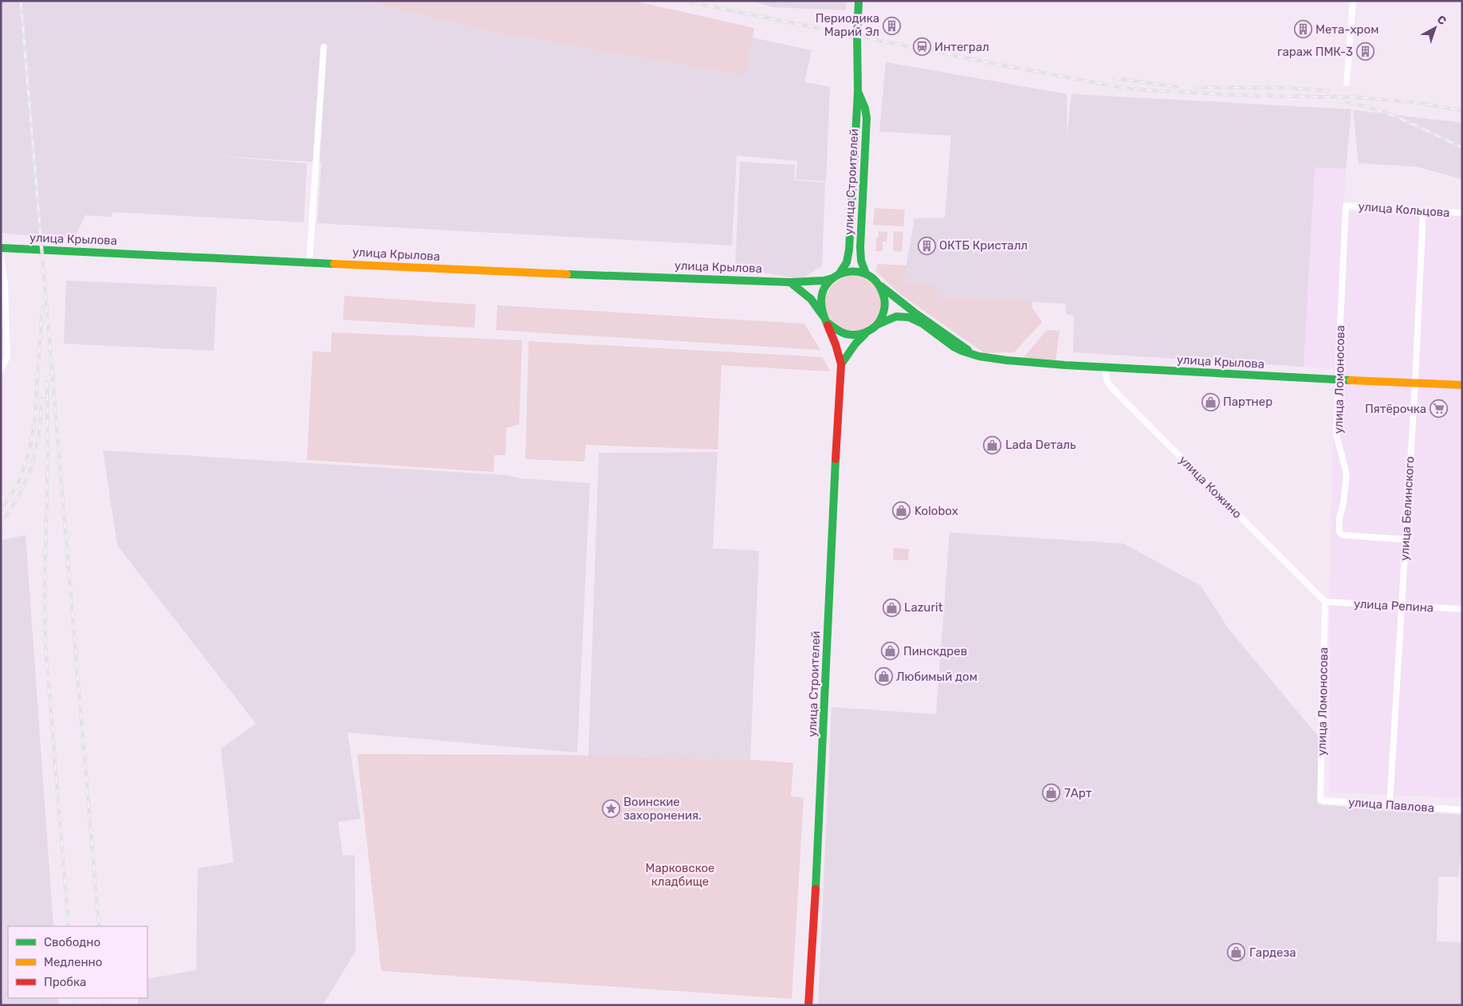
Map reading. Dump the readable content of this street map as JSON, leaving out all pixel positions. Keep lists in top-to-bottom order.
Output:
{
  "streets": {
    "main road": ["улица Строителей", "улица Крылова"],
    "street": [
      "улица Кольцова",
      "улица Ломоносова",
      "улица Кожино",
      "улица Белинского",
      "улица Репина",
      "улица Павлова"
    ]
  },
  "crossings": [
    ["улица Строителей", "улица Крылова"],
    ["улица Кольцова", "улица Ломоносова"],
    ["улица Кольцова", "улица Белинского"],
    ["улица Крылова", "улица Ломоносова"],
    ["улица Крылова", "улица Кожино"],
    ["улица Крылова", "улица Белинского"],
    ["улица Ломоносова", "улица Кожино"],
    ["улица Ломоносова", "улица Белинского"],
    ["улица Ломоносова", "улица Репина"],
    ["улица Ломоносова", "улица Павлова"],
    ["улица Кожино", "улица Репина"],
    ["улица Белинского", "улица Репина"],
    ["улица Белинского", "улица Павлова"]
  ],
  "parks": ["Марковское кладбище"],
  "places": {
    "building": [
      "Периодика Марий Эл",
      "Мета-хром",
      "гараж ПМК-3",
      "ОКТБ Кристалл"
    ],
    "station": ["Интеграл"],
    "shop": [
      "Партнер",
      "Lada Dеталь",
      "Kolobox",
      "Lazurit",
      "Пинскдрев",
      "Любимый дом",
      "7Арт",
      "Гардеза"
    ],
    "supermarket": ["Пятёрочка"],
    "place": ["Воинские захоронения."]
  },
  "legend": ["Свободно", "Медленно", "Пробка"],
  "north": "top right"
}
